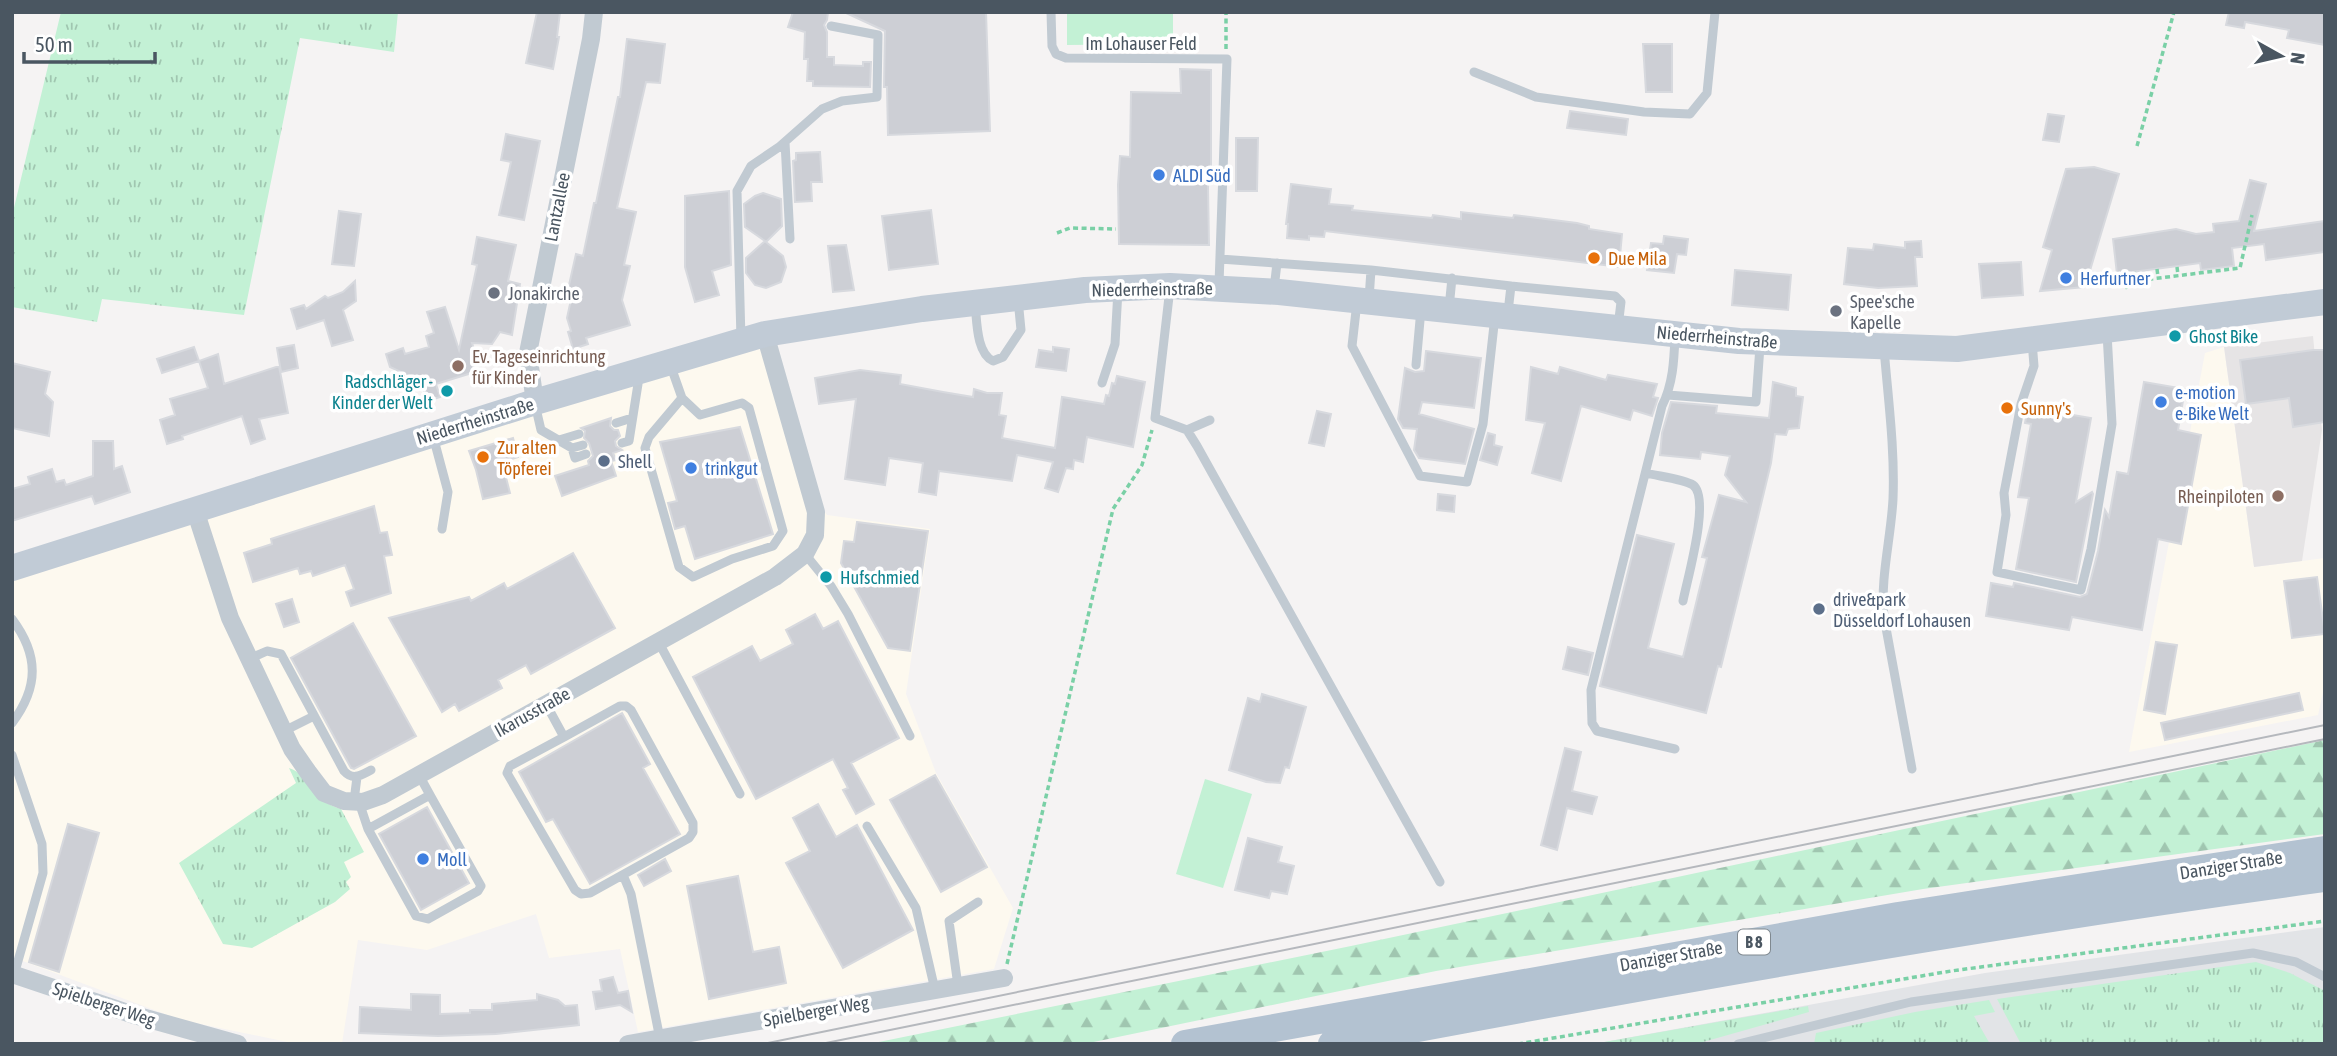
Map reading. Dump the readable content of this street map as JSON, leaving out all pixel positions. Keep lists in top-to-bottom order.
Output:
{
  "streets": {
    "main road": ["Danziger Straße", "B 8"],
    "street": [
      "Lantzallee",
      "Niederrheinstraße",
      "Ikarusstraße",
      "Spielberger Weg"
    ],
    "lane": ["Im Lohauser Feld"]
  },
  "crossings": [
    ["Lantzallee", "Niederrheinstraße"]
  ],
  "places": [
    "ALDI Süd",
    "Due Mila",
    "Herfurtner",
    "Jonakirche",
    "Spee'sche Kapelle",
    "Ghost Bike",
    "Ev. Tageseinrichtung für Kinder",
    "Radschläger - Kinder der Welt",
    "e-motion e-Bike Welt",
    "Sunny's",
    "Zur alten Töpferei",
    "Shell",
    "trinkgut",
    "Rheinpiloten",
    "Hufschmied",
    "drive&park Düsseldorf Lohausen",
    "Moll"
  ],
  "scale_bar": "50 m",
  "north": "right"
}
